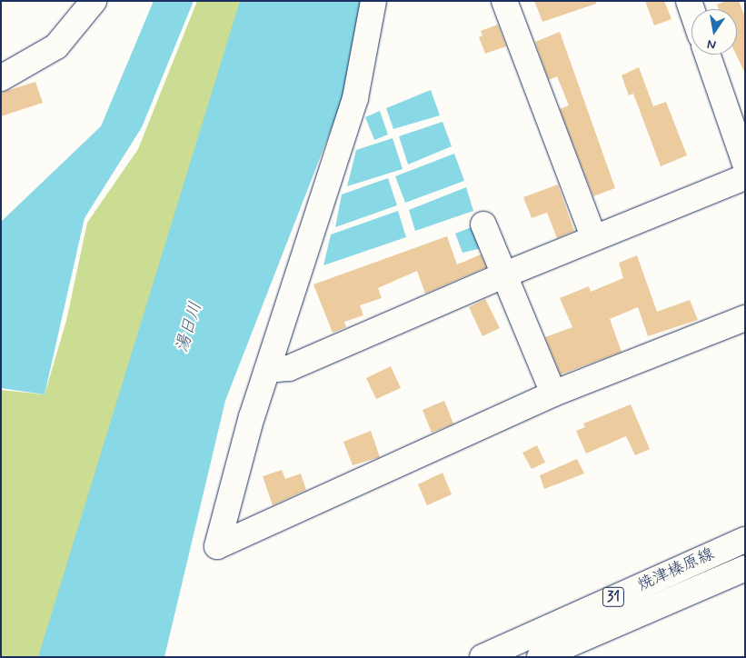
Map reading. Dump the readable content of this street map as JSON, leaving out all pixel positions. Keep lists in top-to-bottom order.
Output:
{
  "streets": {
    "street": ["焼津榛原線", "31"]
  },
  "water": ["湯日川"],
  "north": "bottom"
}
